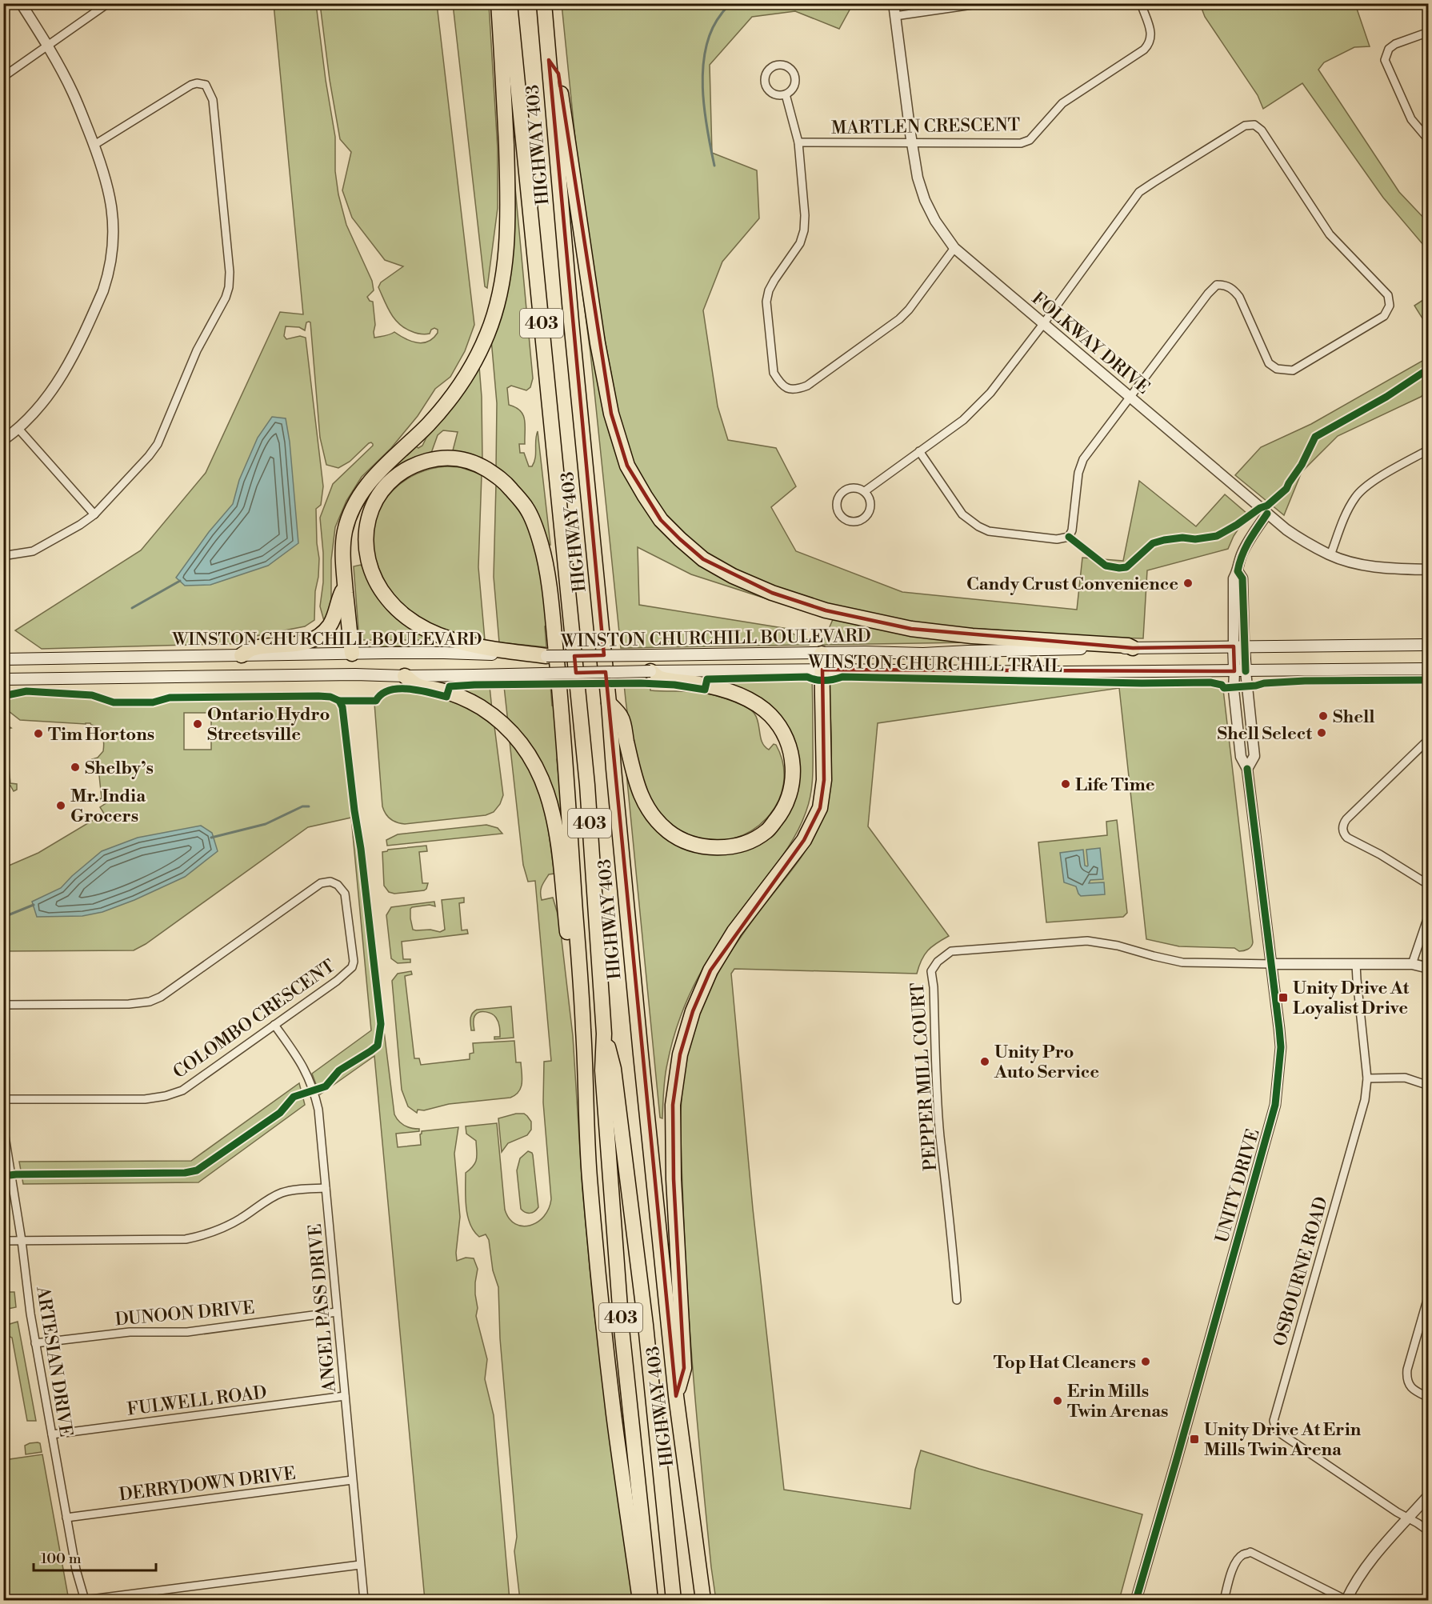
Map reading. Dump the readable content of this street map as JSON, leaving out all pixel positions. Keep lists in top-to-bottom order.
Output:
{
  "streets": {
    "highway": ["HIGHWAY 403", "403"],
    "main road": ["WINSTON CHURCHILL BOULEVARD"],
    "street": [
      "MARTLEN CRESCENT",
      "FOLKWAY DRIVE",
      "COLOMBO CRESCENT",
      "PEPPER MILL COURT",
      "UNITY DRIVE",
      "OSBOURNE ROAD",
      "ANGEL PASS DRIVE",
      "DUNOON DRIVE",
      "ARTESIAN DRIVE",
      "FULWELL ROAD",
      "DERRYDOWN DRIVE"
    ],
    "cycle path": ["WINSTON CHURCHILL TRAIL"]
  },
  "crossings": [
    ["MARTLEN CRESCENT", "FOLKWAY DRIVE"],
    ["WINSTON CHURCHILL BOULEVARD", "UNITY DRIVE"],
    ["COLOMBO CRESCENT", "ANGEL PASS DRIVE"],
    ["PEPPER MILL COURT", "UNITY DRIVE"],
    ["ANGEL PASS DRIVE", "DUNOON DRIVE"],
    ["ANGEL PASS DRIVE", "FULWELL ROAD"],
    ["ANGEL PASS DRIVE", "DERRYDOWN DRIVE"],
    ["DUNOON DRIVE", "ARTESIAN DRIVE"],
    ["ARTESIAN DRIVE", "FULWELL ROAD"],
    ["ARTESIAN DRIVE", "DERRYDOWN DRIVE"]
  ],
  "places": {
    "other": [
      "Candy Crust Convenience",
      "Shell",
      "Ontario Hydro Streetsville",
      "Shell Select",
      "Tim Hortons",
      "Shelby’s",
      "Life Time",
      "Mr. India Grocers",
      "Unity Pro Auto Service",
      "Top Hat Cleaners",
      "Erin Mills Twin Arenas"
    ],
    "transit": ["Unity Drive At Loyalist Drive", "Unity Drive At Erin Mills Twin Arena"]
  },
  "scale_bar": "100 m"
}
